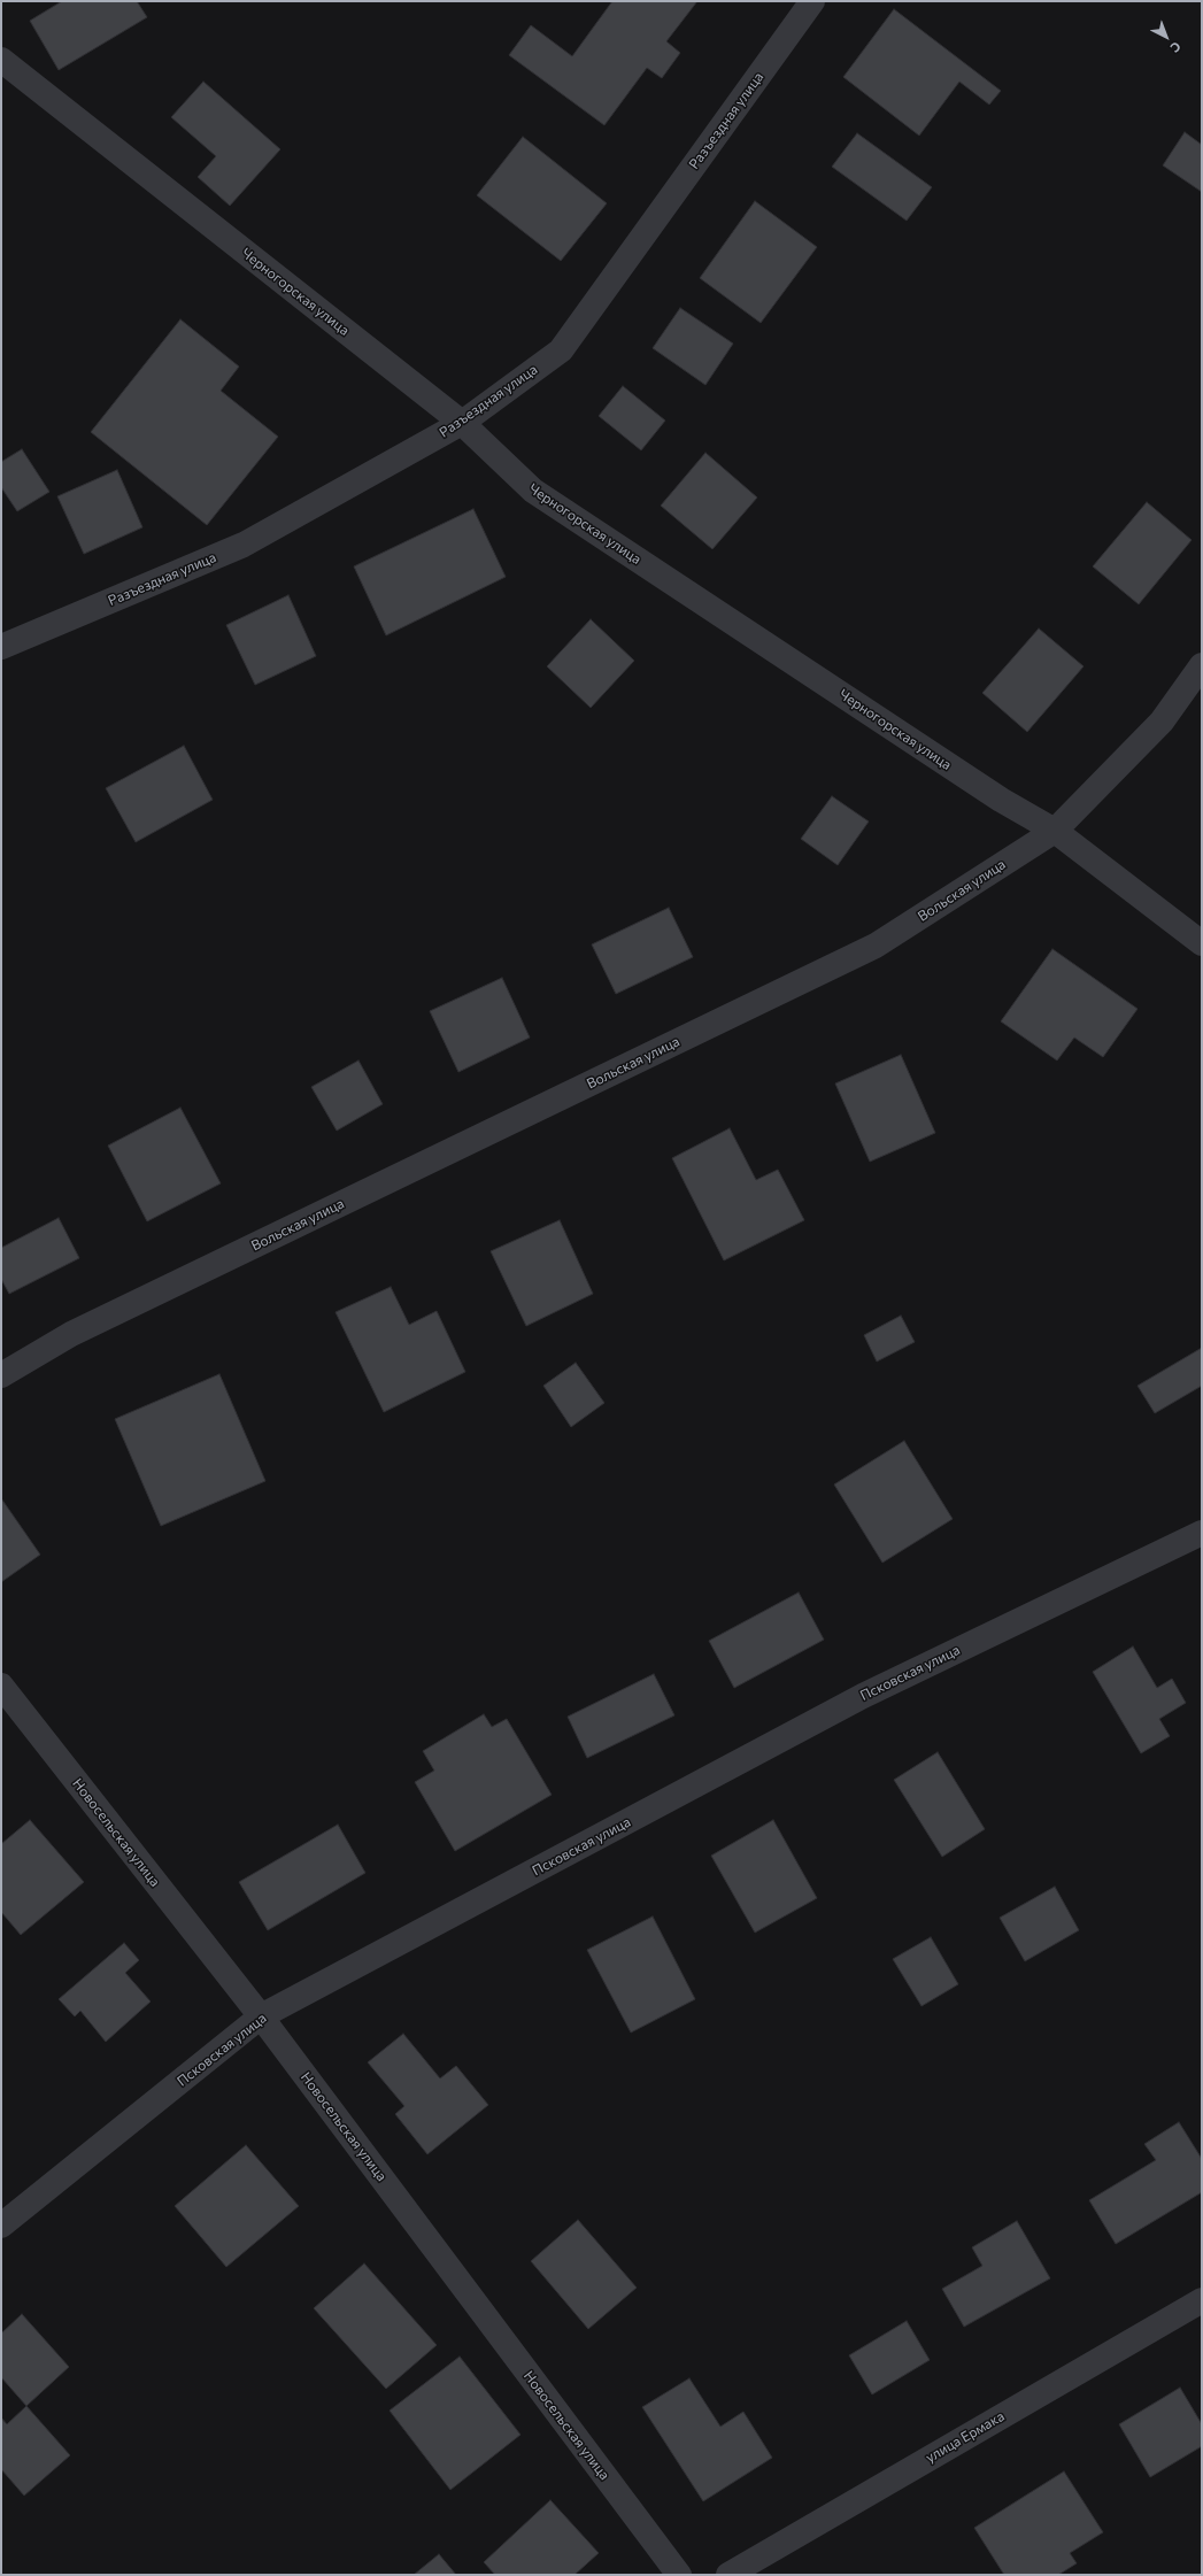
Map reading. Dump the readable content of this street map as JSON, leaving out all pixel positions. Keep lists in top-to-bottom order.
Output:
{
  "streets": {
    "street": [
      "Разъездная улица",
      "Черногорская улица",
      "Вольская улица",
      "Псковская улица",
      "Новосельская улица",
      "улица Ермака"
    ]
  },
  "crossings": [
    ["Разъездная улица", "Черногорская улица"],
    ["Черногорская улица", "Вольская улица"],
    ["Псковская улица", "Новосельская улица"]
  ],
  "north": "bottom right"
}
